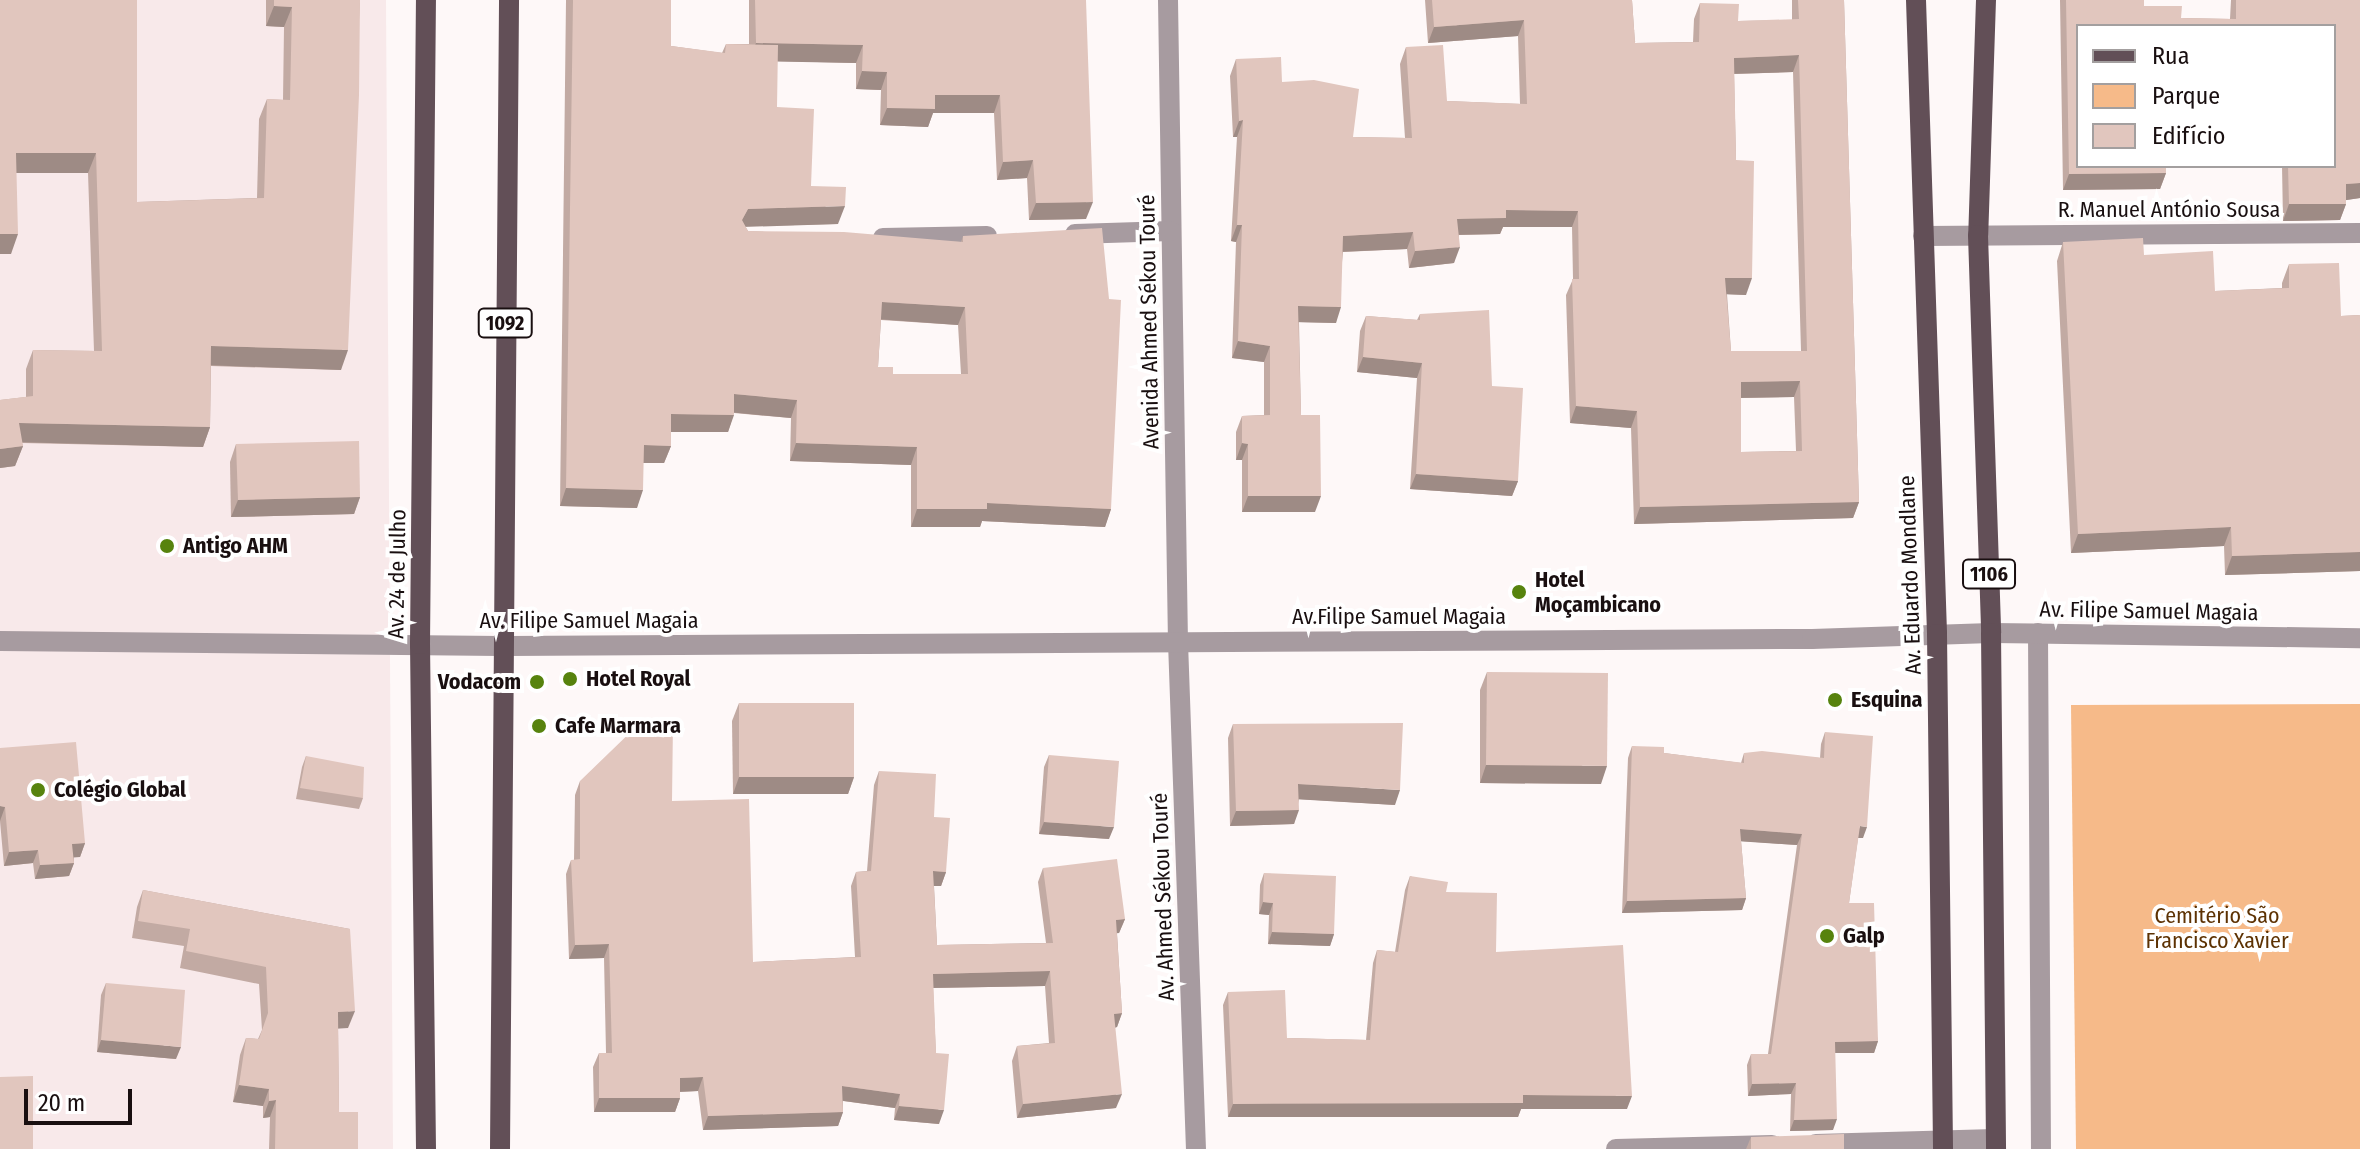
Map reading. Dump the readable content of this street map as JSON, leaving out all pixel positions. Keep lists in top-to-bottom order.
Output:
{
  "streets": {
    "main road": [
      "1092",
      "Av. 24 de Julho",
      "1106",
      "Av. Eduardo Mondlane"
    ],
    "street": [
      "R. Manuel António Sousa",
      "Avenida Ahmed Sékou Touré",
      "Av. Filipe Samuel Magaia",
      "Av.Filipe Samuel Magaia",
      "Av. Ahmed Sékou Touré"
    ]
  },
  "crossings": [
    ["R. Manuel António Sousa", "1106"],
    ["R. Manuel António Sousa", "Av. Eduardo Mondlane"],
    ["Avenida Ahmed Sékou Touré", "Av. Filipe Samuel Magaia"],
    ["Avenida Ahmed Sékou Touré", "Av.Filipe Samuel Magaia"],
    ["Avenida Ahmed Sékou Touré", "Av. Ahmed Sékou Touré"],
    ["1092", "Av. Filipe Samuel Magaia"],
    ["Av. 24 de Julho", "Av. Filipe Samuel Magaia"],
    ["1106", "Av. Filipe Samuel Magaia"],
    ["Av. Eduardo Mondlane", "Av. Filipe Samuel Magaia"],
    ["Av. Eduardo Mondlane", "Av.Filipe Samuel Magaia"],
    ["Av. Filipe Samuel Magaia", "Av.Filipe Samuel Magaia"],
    ["Av. Filipe Samuel Magaia", "Av. Ahmed Sékou Touré"],
    ["Av.Filipe Samuel Magaia", "Av. Ahmed Sékou Touré"]
  ],
  "parks": ["Cemitério São Francisco Xavier"],
  "places": [
    "Antigo AHM",
    "Hotel Moçambicano",
    "Hotel Royal",
    "Vodacom",
    "Esquina",
    "Cafe Marmara",
    "Colégio Global",
    "Galp"
  ],
  "legend": ["Rua", "Parque", "Edifício"],
  "scale_bar": "20 m"
}
